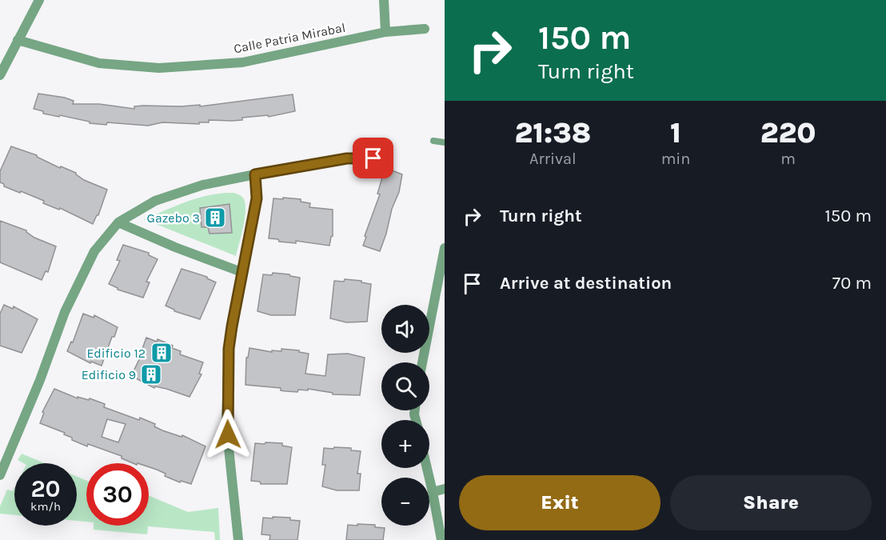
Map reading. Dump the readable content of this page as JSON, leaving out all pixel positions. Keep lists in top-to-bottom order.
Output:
{
  "streets": {
    "street": ["Calle Patria Mirabal"]
  },
  "places": {
    "building": ["Gazebo 3", "Edificio 12", "Edificio 9"]
  },
  "page": {
    "turn": ["150 m", "Turn right"],
    "eta": [
      "21:38",
      "Arrival",
      "1",
      "min",
      "220",
      "m"
    ],
    "list": [
      {
        "name": "Turn right",
        "value": "150 m"
      },
      {
        "name": "Arrive at destination",
        "value": "70 m"
      }
    ],
    "map_buttons": ["+", "−"],
    "speed": "20 km/h",
    "limit": "30",
    "buttons": ["Exit", "Share"]
  }
}
